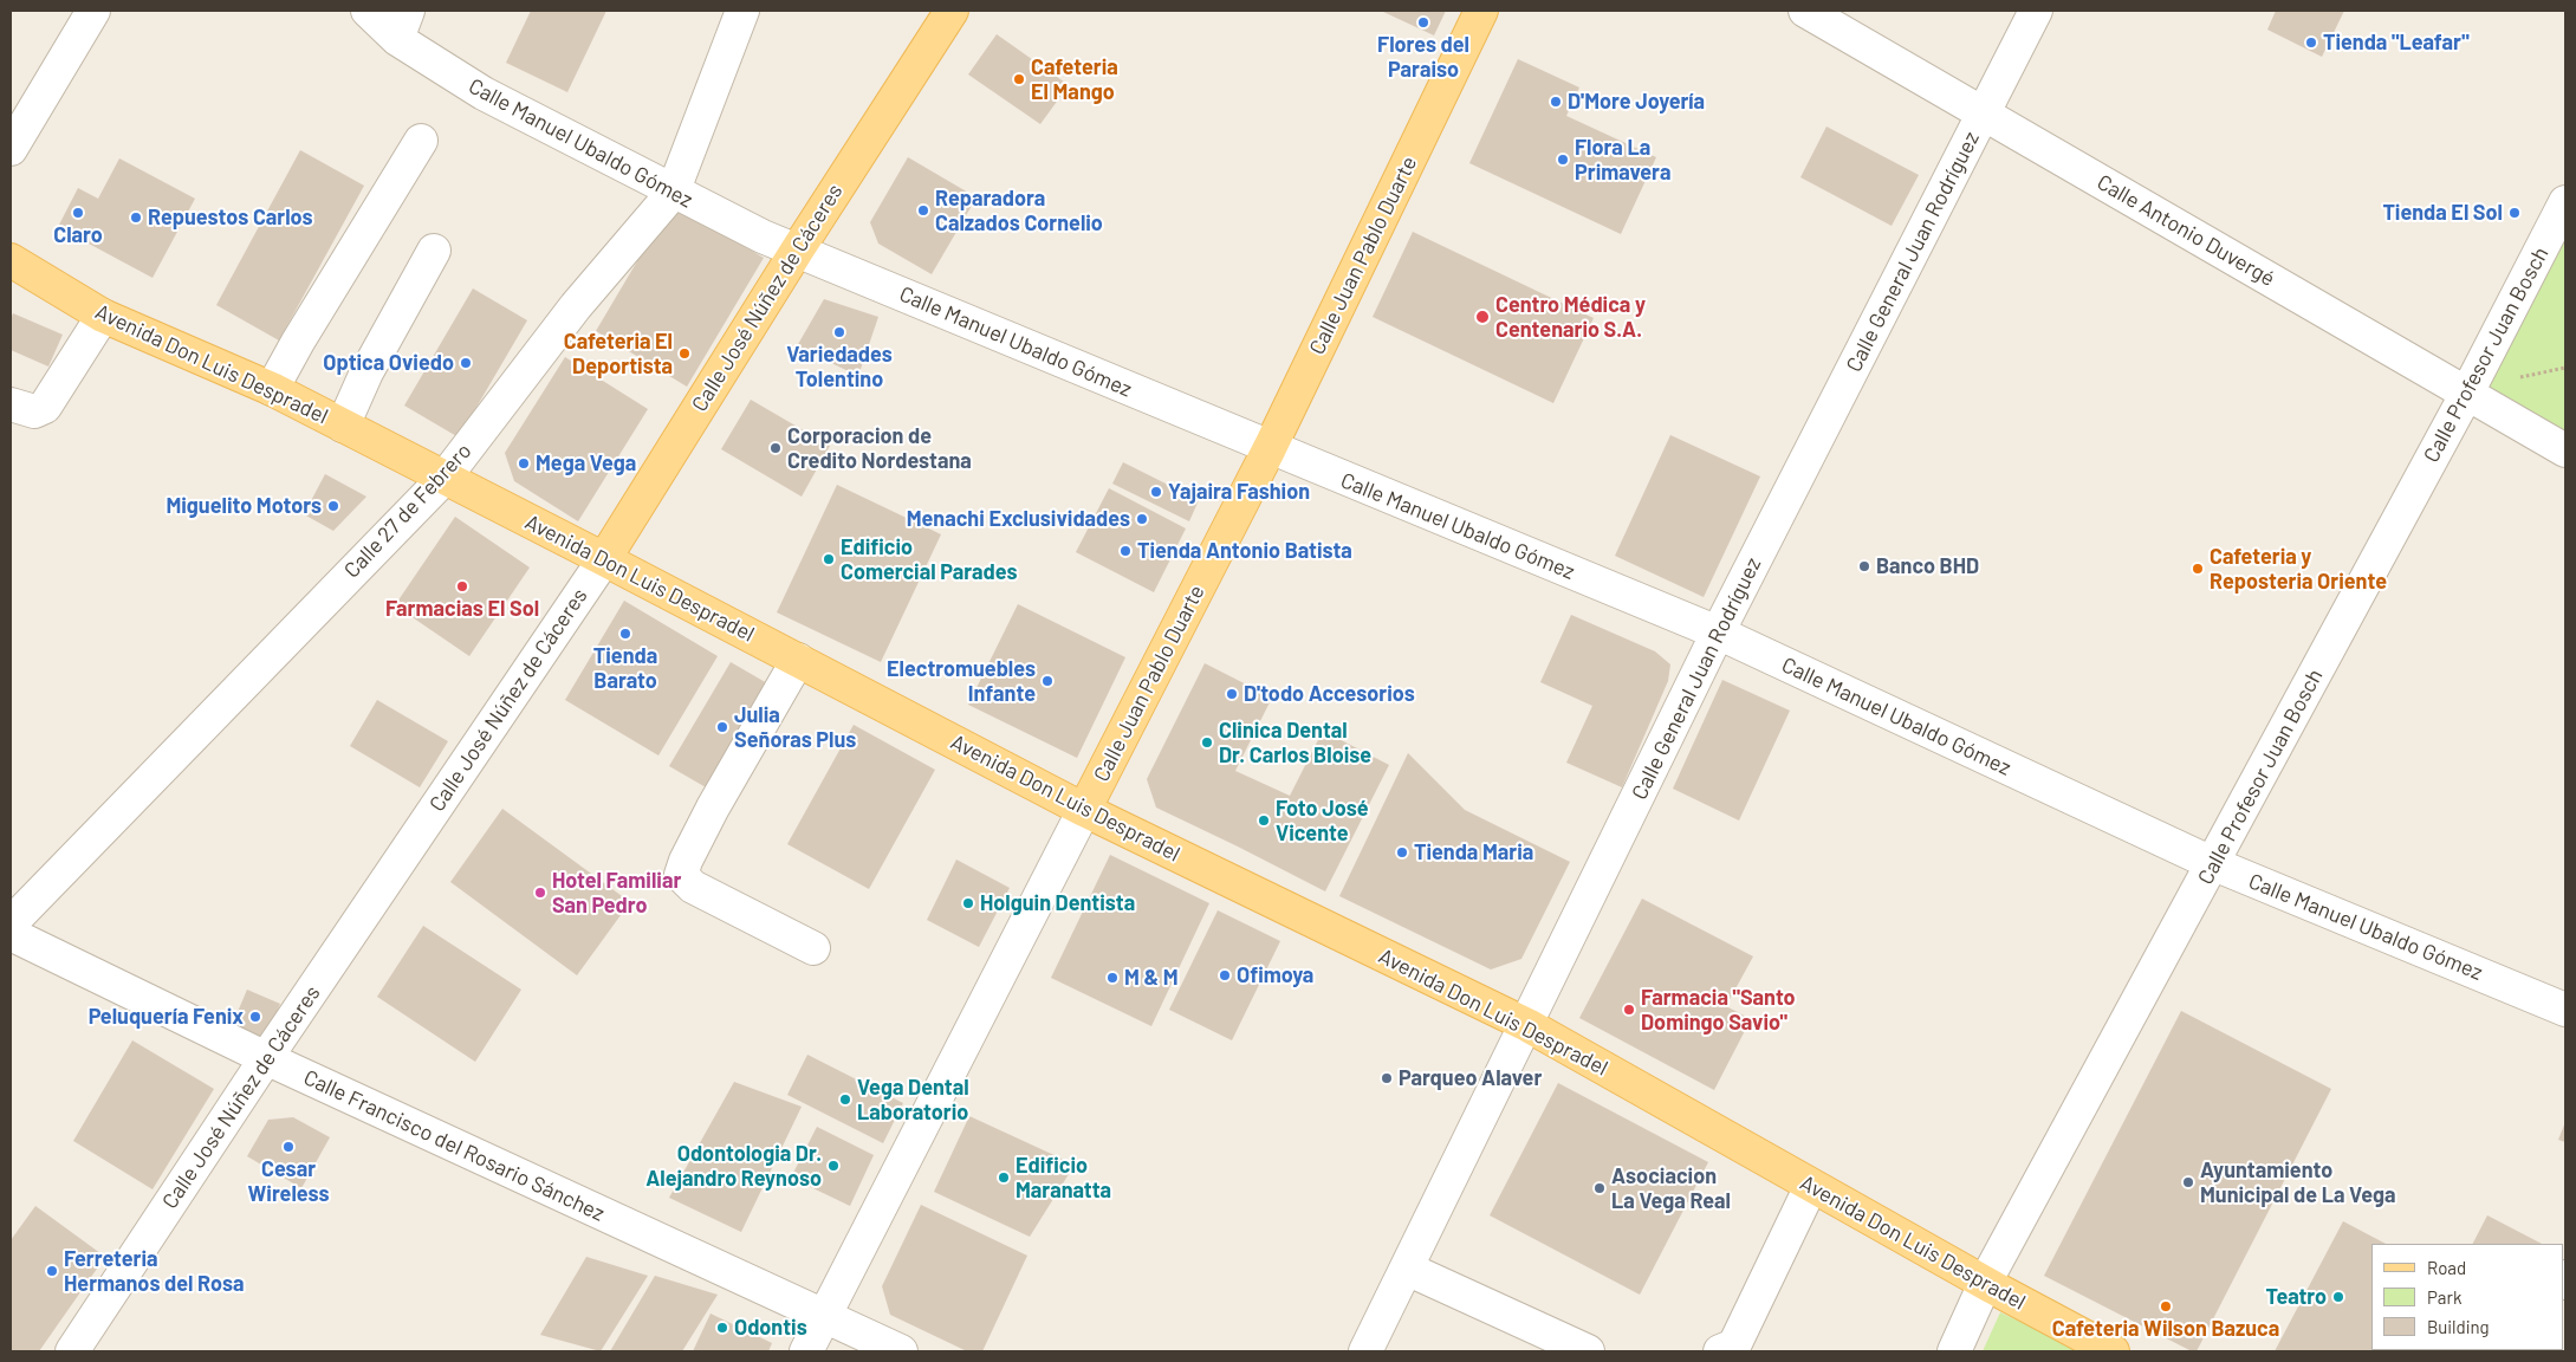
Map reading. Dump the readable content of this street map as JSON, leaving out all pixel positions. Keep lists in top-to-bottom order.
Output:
{
  "streets": {
    "main road": ["Calle Juan Pablo Duarte", "Calle José Núñez de Cáceres", "Avenida Don Luis Despradel"],
    "street": [
      "Calle Manuel Ubaldo Gómez",
      "Calle Antonio Duvergé",
      "Calle General Juan Rodríguez",
      "Calle Profesor Juan Bosch",
      "Calle 27 de Febrero",
      "Calle Francisco del Rosario Sánchez"
    ]
  },
  "crossings": [
    ["Calle Manuel Ubaldo Gómez", "Calle General Juan Rodríguez"],
    ["Calle Manuel Ubaldo Gómez", "Calle Juan Pablo Duarte"],
    ["Calle Manuel Ubaldo Gómez", "Calle José Núñez de Cáceres"],
    ["Calle Manuel Ubaldo Gómez", "Calle Profesor Juan Bosch"],
    ["Calle Manuel Ubaldo Gómez", "Calle 27 de Febrero"],
    ["Calle Antonio Duvergé", "Calle General Juan Rodríguez"],
    ["Calle Antonio Duvergé", "Calle Profesor Juan Bosch"],
    ["Calle General Juan Rodríguez", "Avenida Don Luis Despradel"],
    ["Calle Juan Pablo Duarte", "Avenida Don Luis Despradel"],
    ["Calle Juan Pablo Duarte", "Calle Francisco del Rosario Sánchez"],
    ["Calle José Núñez de Cáceres", "Avenida Don Luis Despradel"],
    ["Calle José Núñez de Cáceres", "Calle Francisco del Rosario Sánchez"],
    ["Calle Profesor Juan Bosch", "Avenida Don Luis Despradel"],
    ["Avenida Don Luis Despradel", "Calle 27 de Febrero"]
  ],
  "places": [
    "Flores del Paraiso",
    "Tienda \"Leafar\"",
    "Cafeteria El Mango",
    "D'More Joyería",
    "Flora La Primavera",
    "Reparadora Calzados Cornelio",
    "Claro",
    "Tienda El Sol",
    "Repuestos Carlos",
    "Centro Médica y Centenario S.A.",
    "Variedades Tolentino",
    "Cafeteria El Deportista",
    "Optica Oviedo",
    "Corporacion de Credito Nordestana",
    "Mega Vega",
    "Yajaira Fashion",
    "Miguelito Motors",
    "Menachi Exclusividades",
    "Tienda Antonio Batista",
    "Edificio Comercial Parades",
    "Banco BHD",
    "Cafeteria y Reposteria Oriente",
    "Farmacias El Sol",
    "Tienda Barato",
    "Electromuebles Infante",
    "D'todo Accesorios",
    "Julia Señoras Plus",
    "Clinica Dental Dr. Carlos Bloise",
    "Foto José Vicente",
    "Tienda Maria",
    "Hotel Familiar San Pedro",
    "Holguin Dentista",
    "Ofimoya",
    "M & M",
    "Farmacia \"Santo Domingo Savio\"",
    "Peluquería Fenix",
    "Parqueo Alaver",
    "Vega Dental Laboratorio",
    "Cesar Wireless",
    "Odontologia Dr. Alejandro Reynoso",
    "Edificio Maranatta",
    "Ayuntamiento Municipal de La Vega",
    "Asociacion La Vega Real",
    "Ferreteria Hermanos del Rosa",
    "Teatro",
    "Cafeteria Wilson Bazuca",
    "Odontis"
  ],
  "legend": ["Road", "Park", "Building"]
}
